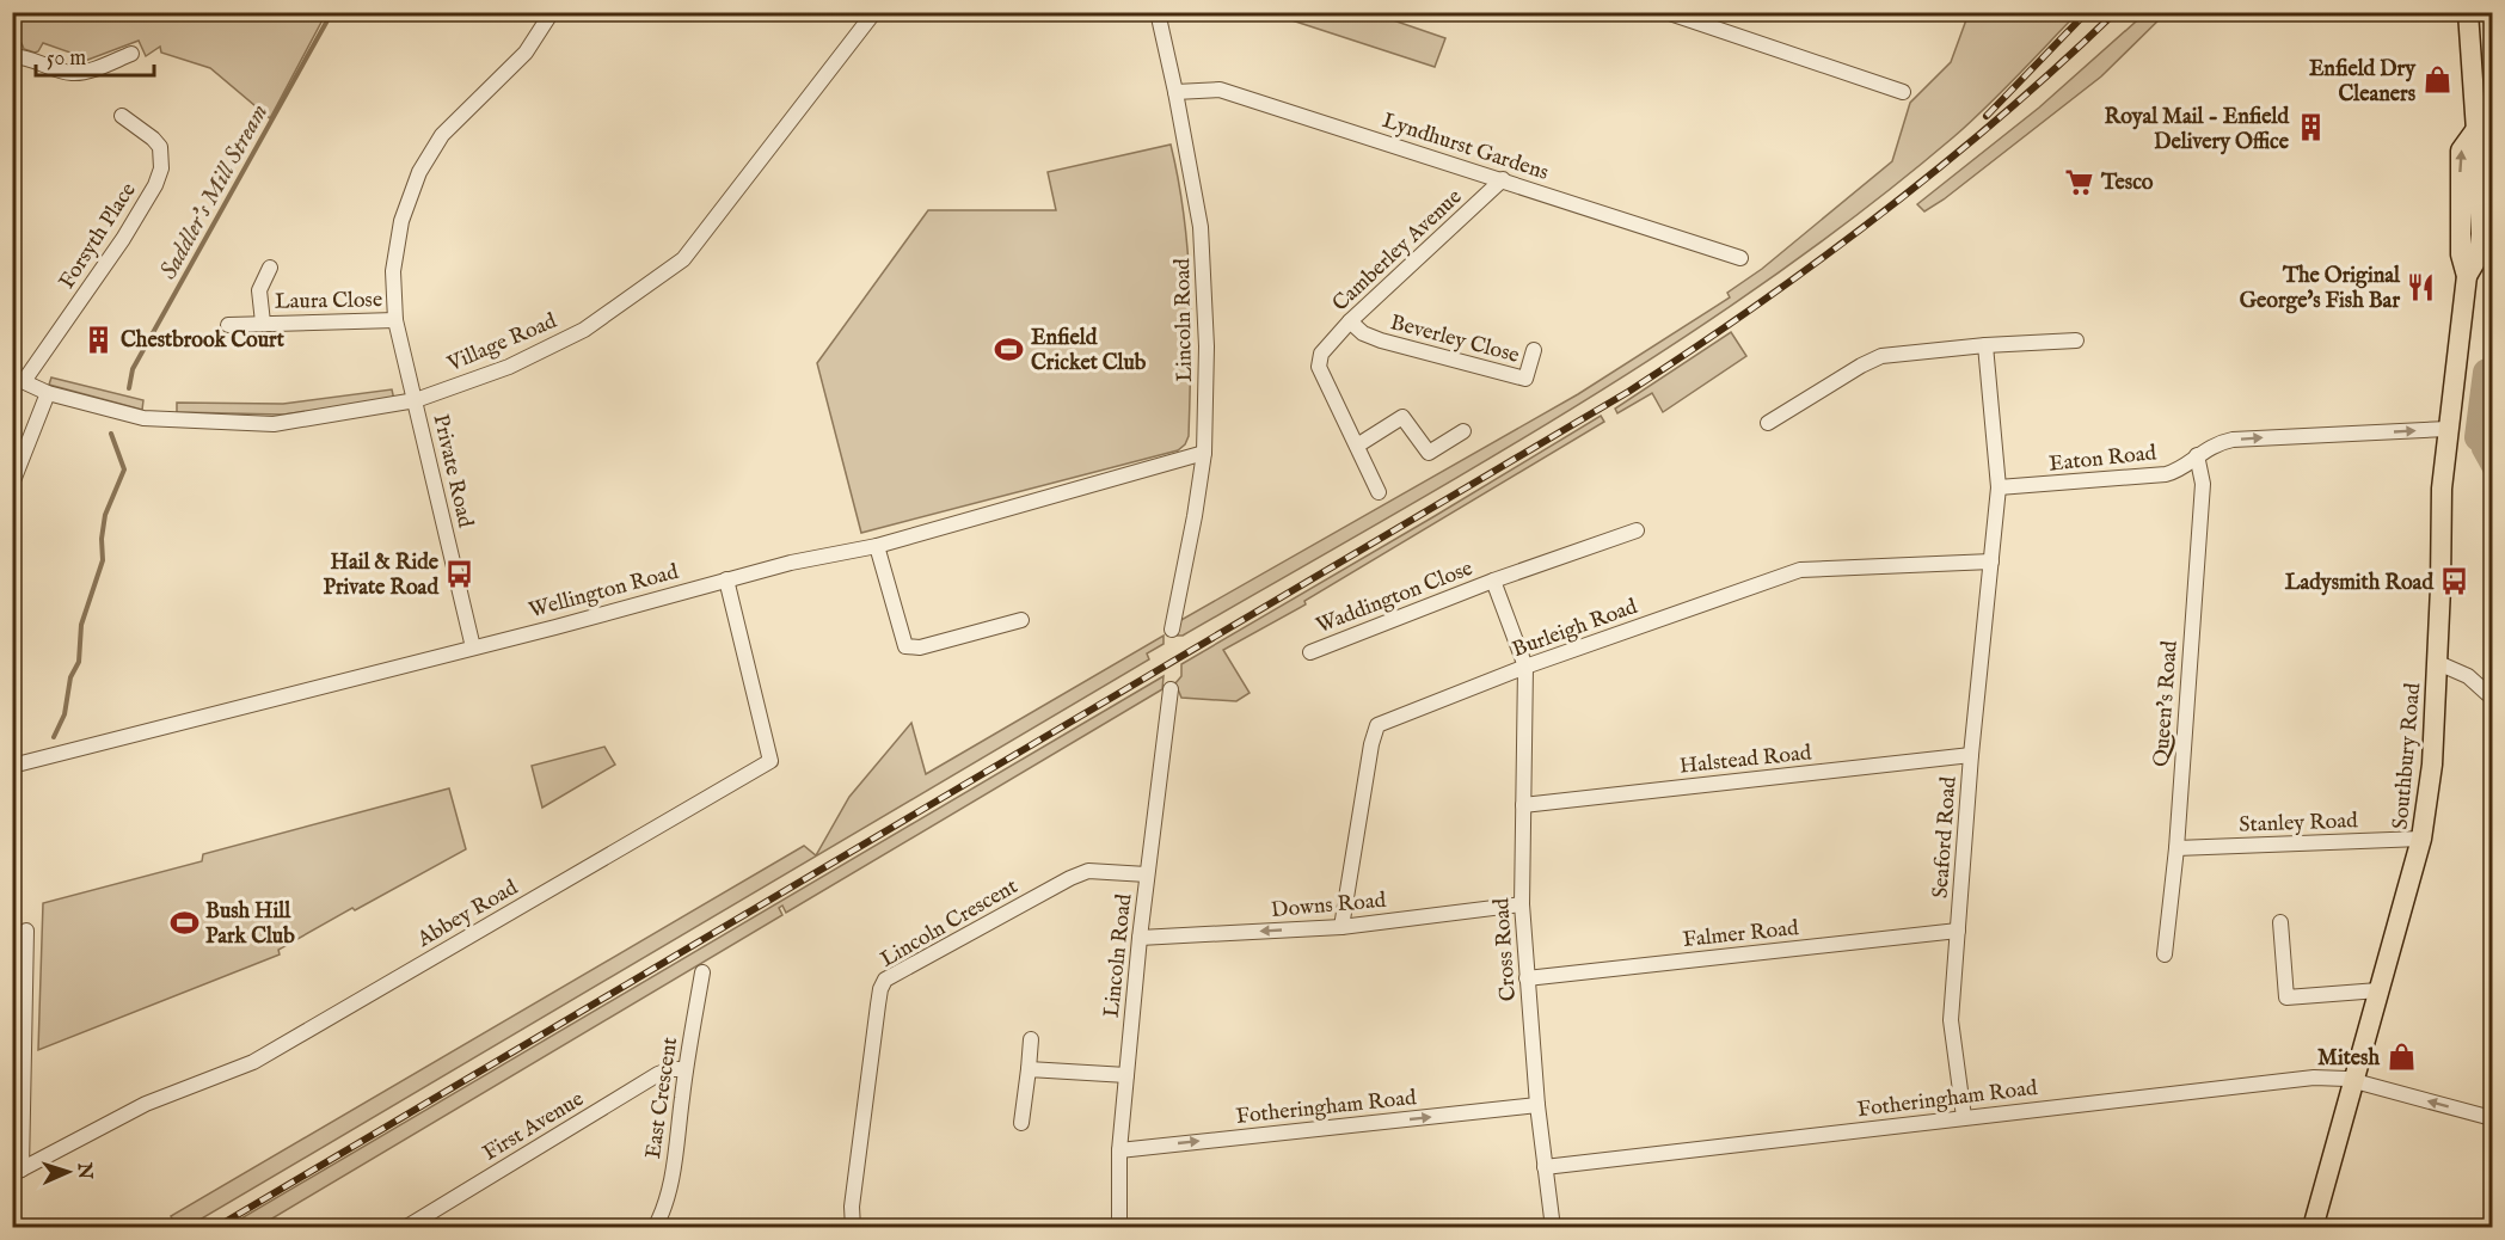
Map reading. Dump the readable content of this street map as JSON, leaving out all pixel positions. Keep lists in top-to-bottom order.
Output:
{
  "streets": {
    "main road": ["Southbury Road"],
    "street": [
      "Lyndhurst Gardens",
      "Forsyth Place",
      "Camberley Avenue",
      "Laura Close",
      "Lincoln Road",
      "Beverley Close",
      "Village Road",
      "Eaton Road",
      "Private Road",
      "Wellington Road",
      "Waddington Close",
      "Burleigh Road",
      "Queen's Road",
      "Halstead Road",
      "Stanley Road",
      "Seaford Road",
      "Downs Road",
      "Abbey Road",
      "Lincoln Crescent",
      "Falmer Road",
      "Cross Road",
      "East Crescent",
      "Fotheringham Road",
      "First Avenue"
    ]
  },
  "crossings": [
    ["Lyndhurst Gardens", "Camberley Avenue"],
    ["Lyndhurst Gardens", "Lincoln Road"],
    ["Forsyth Place", "Village Road"],
    ["Camberley Avenue", "Beverley Close"],
    ["Laura Close", "Private Road"],
    ["Lincoln Road", "Wellington Road"],
    ["Lincoln Road", "Downs Road"],
    ["Lincoln Road", "Lincoln Crescent"],
    ["Lincoln Road", "Fotheringham Road"],
    ["Village Road", "Private Road"],
    ["Eaton Road", "Queen's Road"],
    ["Eaton Road", "Southbury Road"],
    ["Private Road", "Wellington Road"],
    ["Wellington Road", "Abbey Road"],
    ["Waddington Close", "Burleigh Road"],
    ["Waddington Close", "Cross Road"],
    ["Burleigh Road", "Seaford Road"],
    ["Burleigh Road", "Downs Road"],
    ["Burleigh Road", "Cross Road"],
    ["Queen's Road", "Stanley Road"],
    ["Southbury Road", "Stanley Road"],
    ["Southbury Road", "Fotheringham Road"],
    ["Halstead Road", "Seaford Road"],
    ["Halstead Road", "Cross Road"],
    ["Seaford Road", "Falmer Road"],
    ["Seaford Road", "Fotheringham Road"],
    ["Downs Road", "Cross Road"],
    ["Falmer Road", "Cross Road"],
    ["Cross Road", "Fotheringham Road"],
    ["East Crescent", "First Avenue"]
  ],
  "one_way": ["Eaton Road", "Downs Road"],
  "water": ["Saddler's Mill Stream"],
  "places": {
    "shop": ["Enfield Dry Cleaners", "Mitesh"],
    "building": ["Royal Mail - Enfield Delivery Office", "Chestbrook Court"],
    "supermarket": ["Tesco"],
    "restaurant": ["The Original George's Fish Bar"],
    "sports": ["Enfield Cricket Club", "Bush Hill Park Club"],
    "bus stop": ["Hail & Ride Private Road", "Ladysmith Road"]
  },
  "scale_bar": "50 m",
  "north": "right"
}
